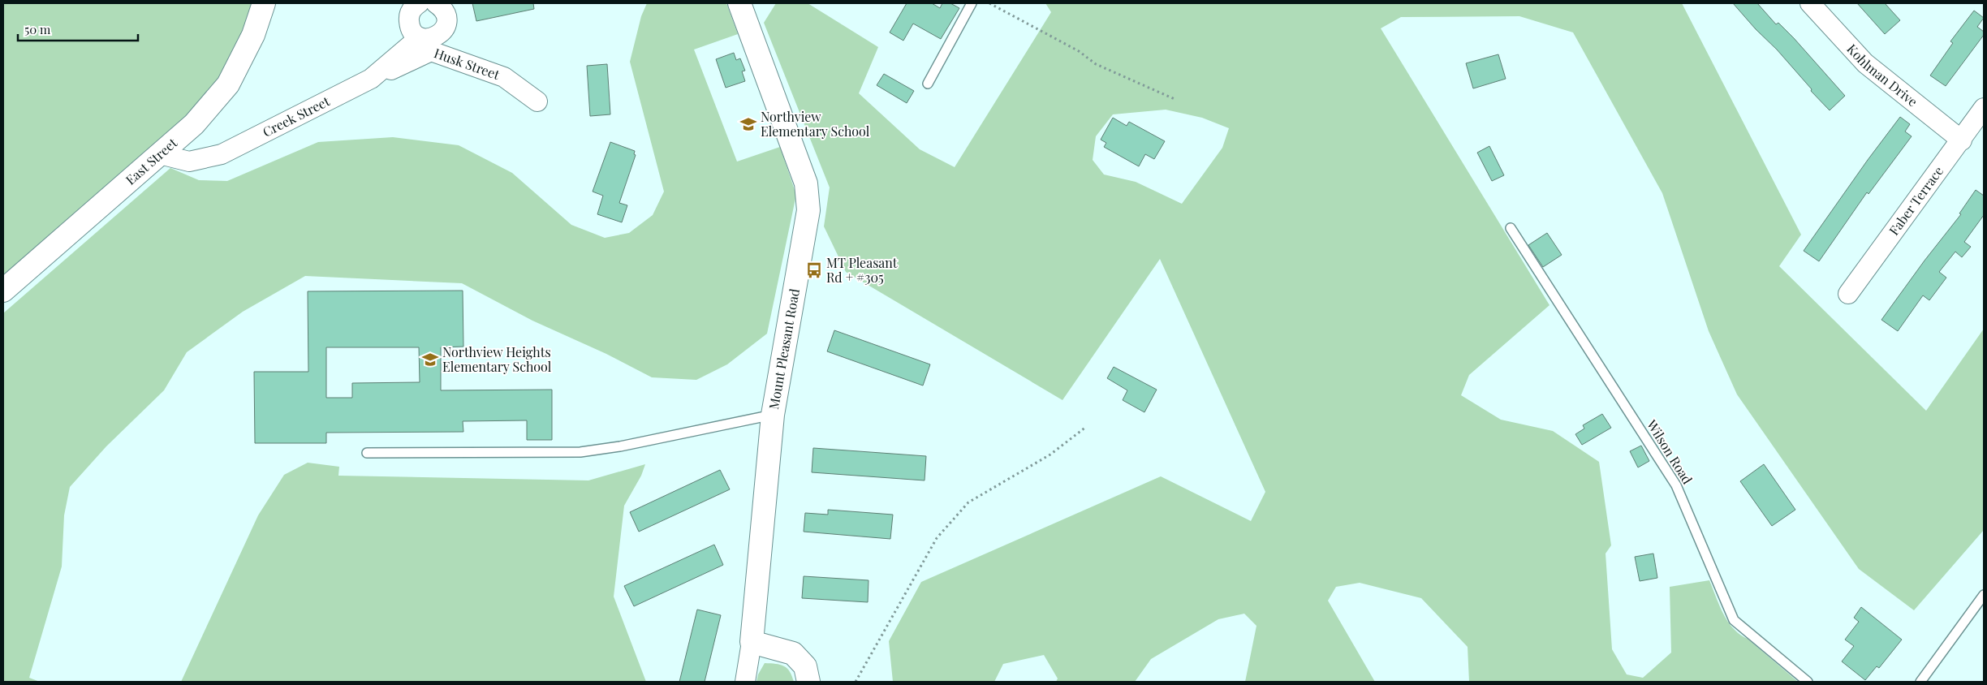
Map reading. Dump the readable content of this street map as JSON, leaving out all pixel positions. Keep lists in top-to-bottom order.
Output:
{
  "streets": {
    "street": [
      "Husk Street",
      "Kohlman Drive",
      "Creek Street",
      "East Street",
      "Faber Terrace",
      "Mount Pleasant Road"
    ],
    "lane": ["Wilson Road"]
  },
  "crossings": [
    ["Husk Street", "Creek Street"],
    ["Kohlman Drive", "Faber Terrace"],
    ["Creek Street", "East Street"]
  ],
  "places": {
    "school or university": ["Northview Elementary School", "Northview Heights Elementary School"],
    "bus stop": ["MT Pleasant Rd + #305"]
  },
  "scale_bar": "50 m"
}
